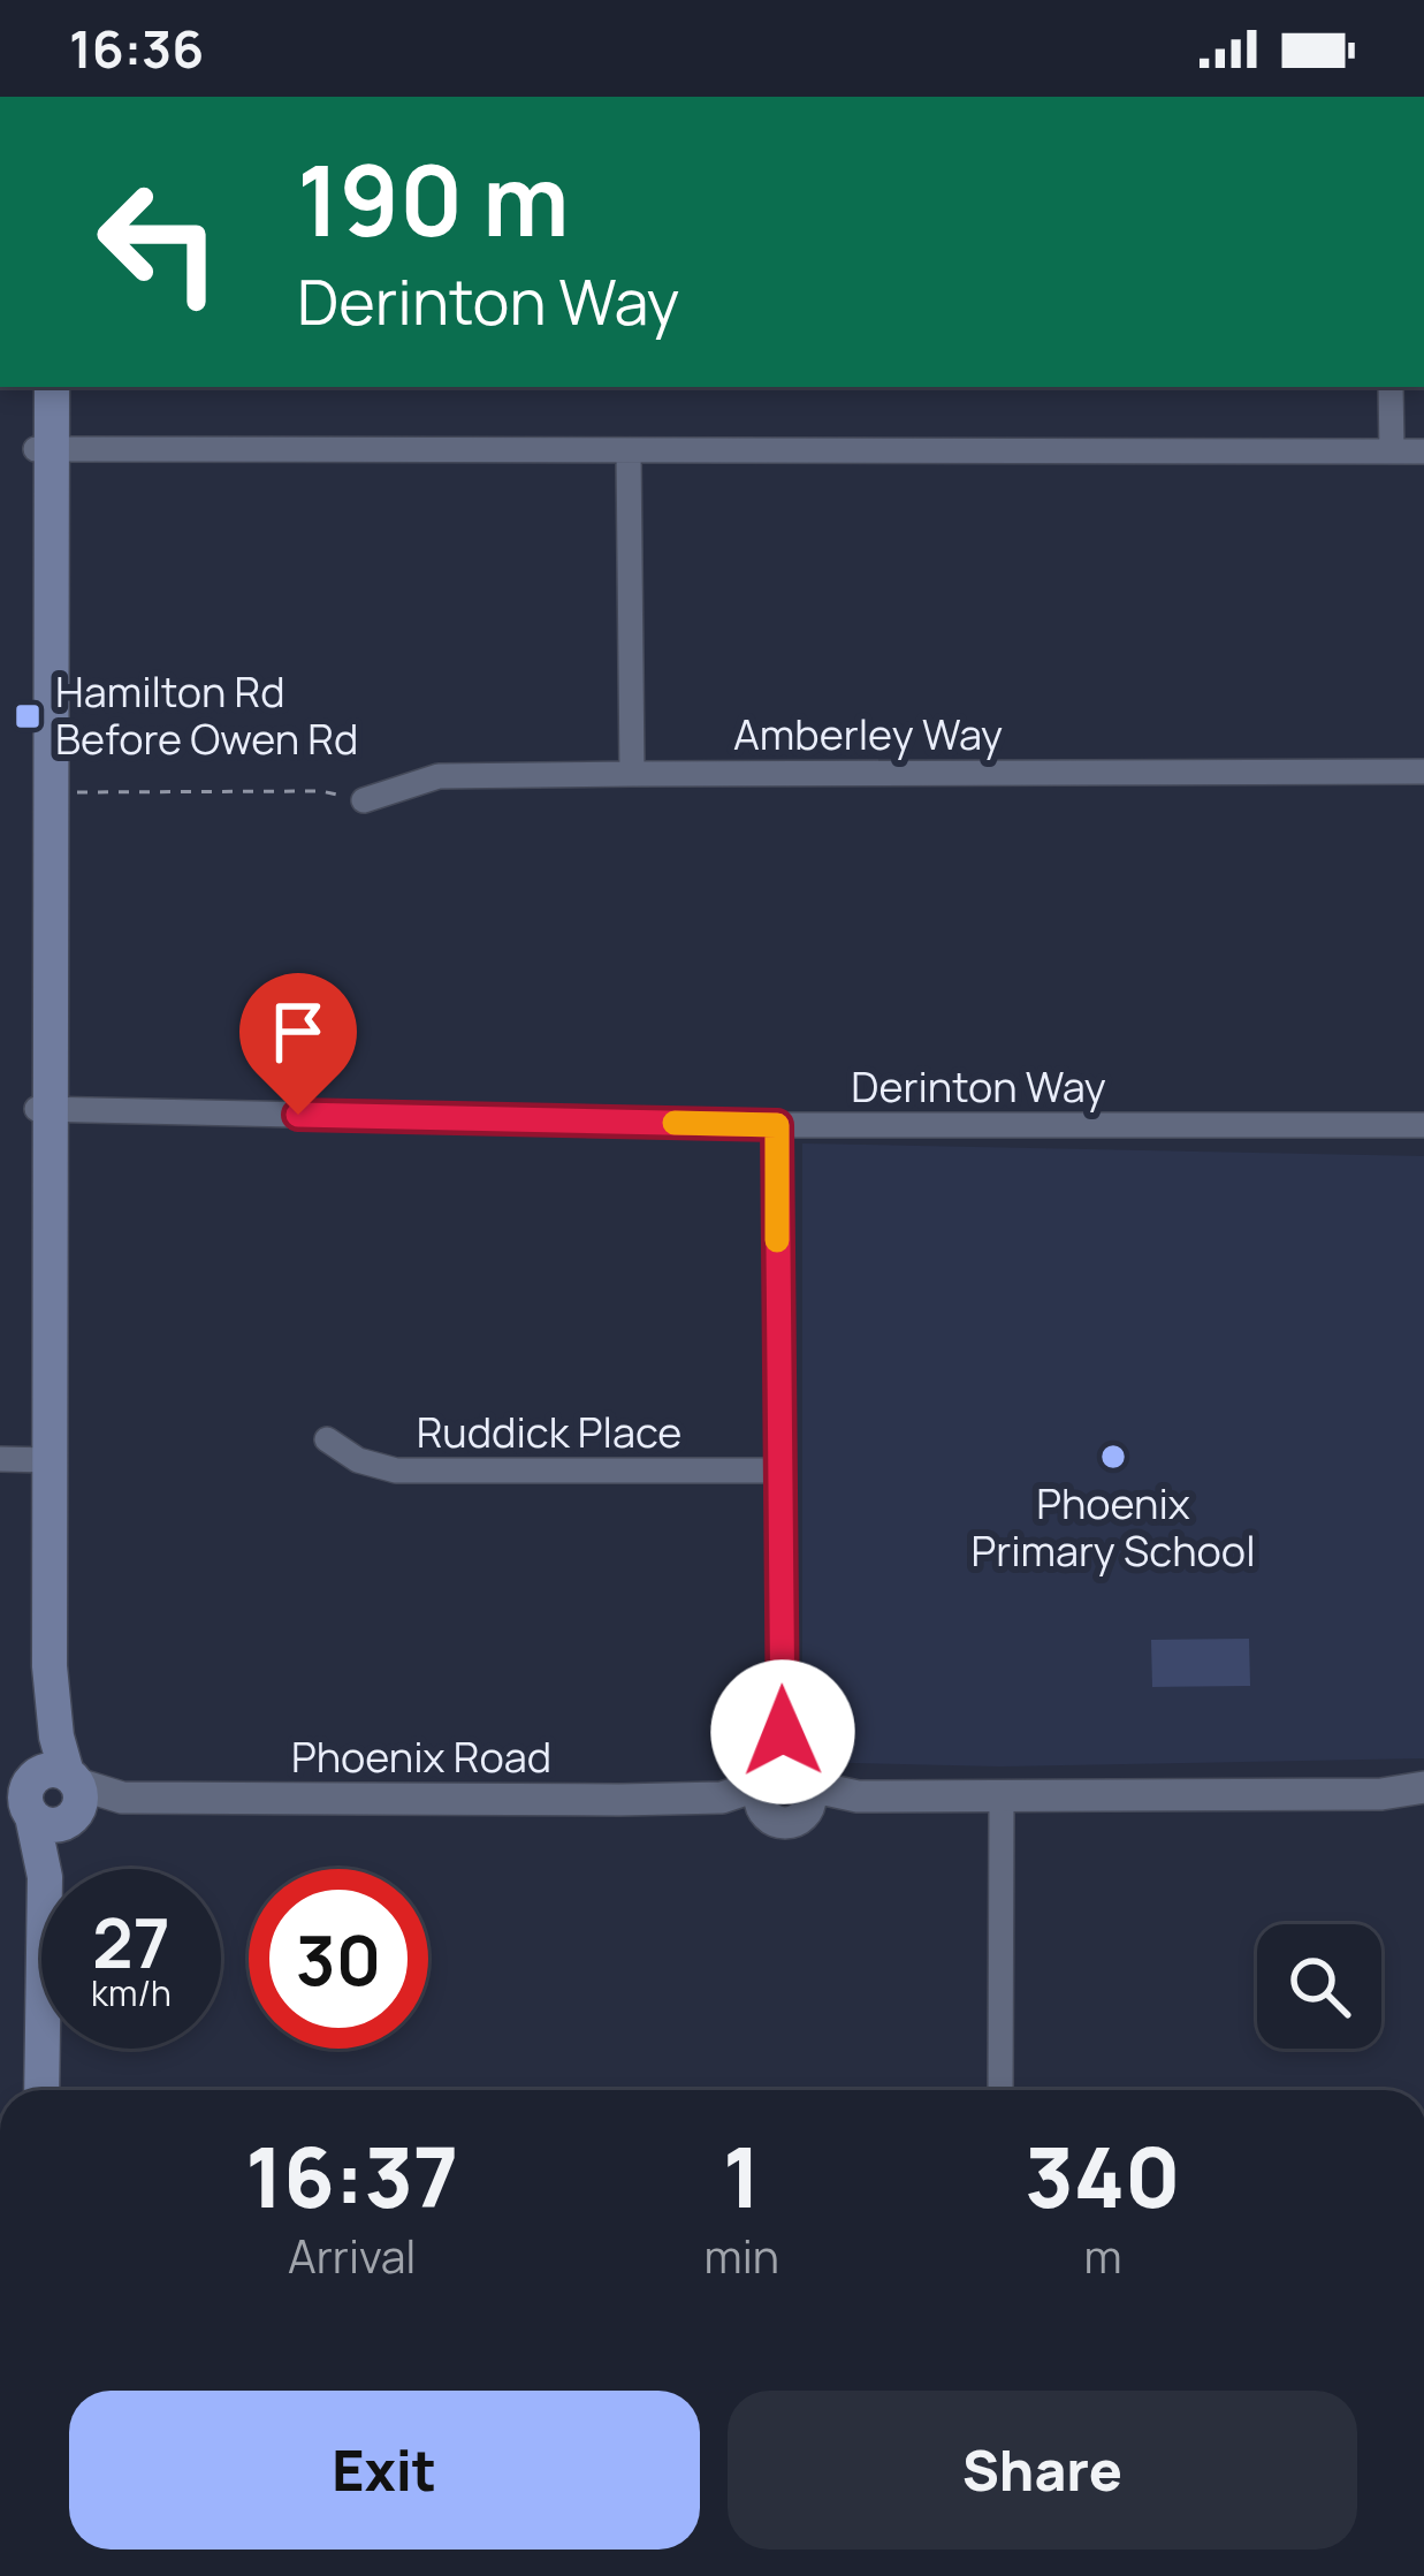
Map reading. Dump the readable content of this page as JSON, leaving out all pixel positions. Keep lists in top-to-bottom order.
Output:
{
  "streets": {
    "street": [
      "Amberley Way",
      "Derinton Way",
      "Ruddick Place",
      "Phoenix Road"
    ]
  },
  "places": {
    "transit": ["Hamilton Rd Before Owen Rd"],
    "other": ["Phoenix Primary School"]
  },
  "page": {
    "status": "16:36",
    "turn": ["190 m", "Derinton Way"],
    "speed": "27 km/h",
    "limit": "30",
    "eta": [
      "16:37",
      "Arrival",
      "1",
      "min",
      "340",
      "m"
    ],
    "buttons": ["Exit", "Share"]
  }
}
